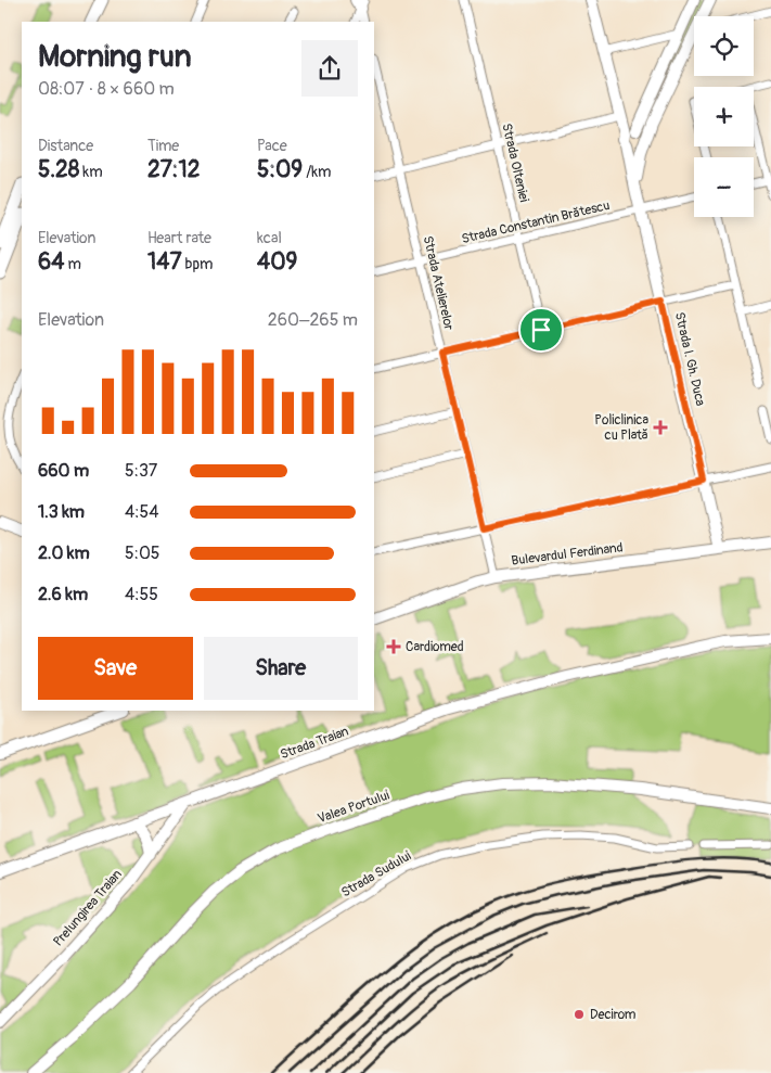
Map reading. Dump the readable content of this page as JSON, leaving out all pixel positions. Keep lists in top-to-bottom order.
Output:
{
  "streets": {
    "street": [
      "Strada Olteniei",
      "Strada Constantin Brătescu",
      "Strada Atelierelor",
      "Strada I. Gh. Duca",
      "Bulevardul Ferdinand",
      "Strada Traian",
      "Valea Portului",
      "Strada Sudului",
      "Prelungirea Traian"
    ]
  },
  "crossings": [
    ["Strada Olteniei", "Strada Constantin Brătescu"],
    ["Strada Constantin Brătescu", "Strada Atelierelor"],
    ["Strada Constantin Brătescu", "Strada I. Gh. Duca"],
    ["Strada Atelierelor", "Bulevardul Ferdinand"],
    ["Strada I. Gh. Duca", "Bulevardul Ferdinand"],
    ["Strada Traian", "Prelungirea Traian"]
  ],
  "places": {
    "health": ["Policlinica cu Plată", "Cardiomed"],
    "other": ["Decirom"]
  },
  "page": {
    "map_buttons": ["+", "−"],
    "heading": ["Morning run", "08:07 · 8 × 660 m"],
    "stats": [
      ["Distance", "5.28 km"],
      ["Time", "27:12"],
      ["Pace", "5:09 /km"],
      ["Elevation", "64 m"],
      ["Heart rate", "147 bpm"],
      ["kcal", "409"]
    ],
    "chart": ["Elevation", "260–265 m"],
    "list": [
      {
        "name": "660 m",
        "note": "5:37"
      },
      {
        "name": "1.3 km",
        "note": "4:54"
      },
      {
        "name": "2.0 km",
        "note": "5:05"
      },
      {
        "name": "2.6 km",
        "note": "4:55"
      }
    ],
    "buttons": ["Save", "Share"]
  }
}
